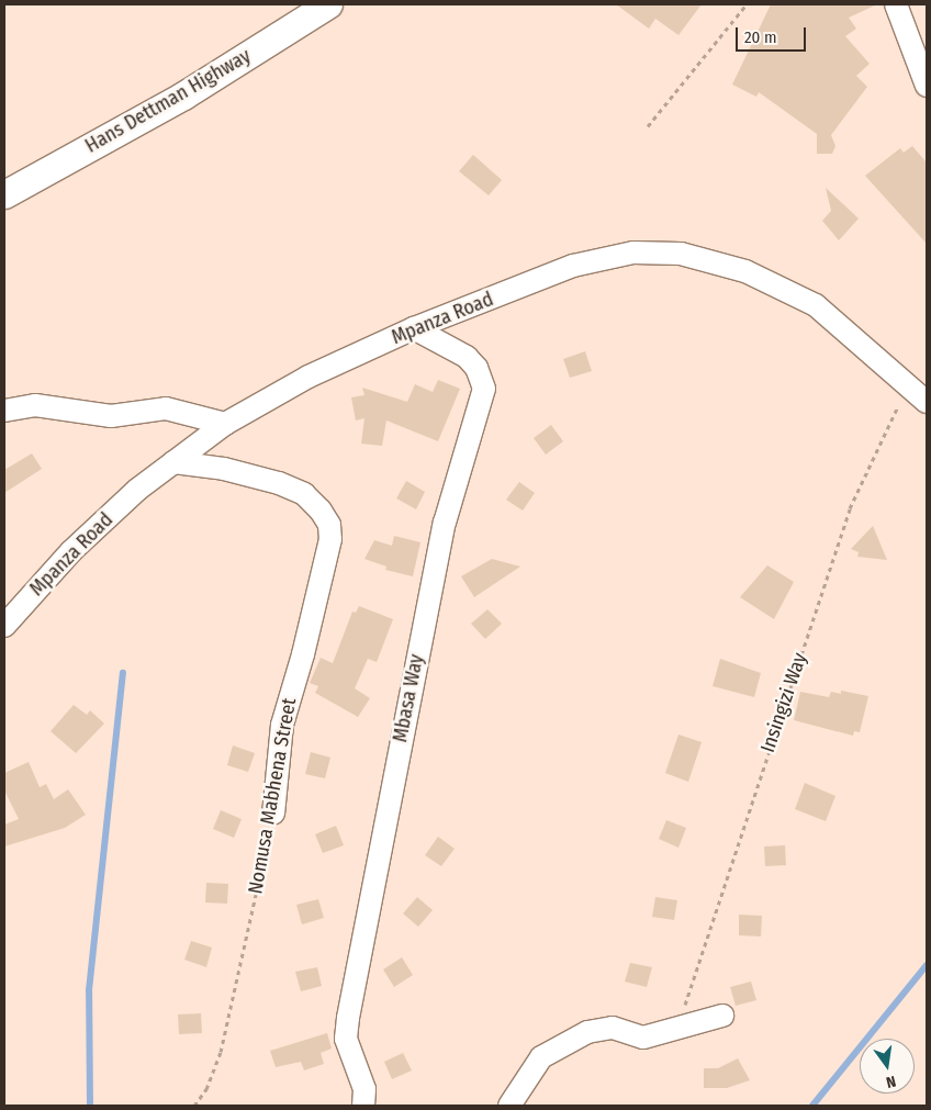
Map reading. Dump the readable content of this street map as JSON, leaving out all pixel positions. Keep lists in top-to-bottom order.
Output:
{
  "streets": {
    "street": [
      "Hans Dettman Highway",
      "Mpanza Road",
      "Mbasa Way",
      "Nomusa Mabhena Street"
    ],
    "path": ["Insingizi Way"]
  },
  "crossings": [
    ["Mpanza Road", "Mbasa Way"],
    ["Mpanza Road", "Insingizi Way"],
    ["Mpanza Road", "Nomusa Mabhena Street"]
  ],
  "scale_bar": "20 m",
  "north": "bottom"
}
